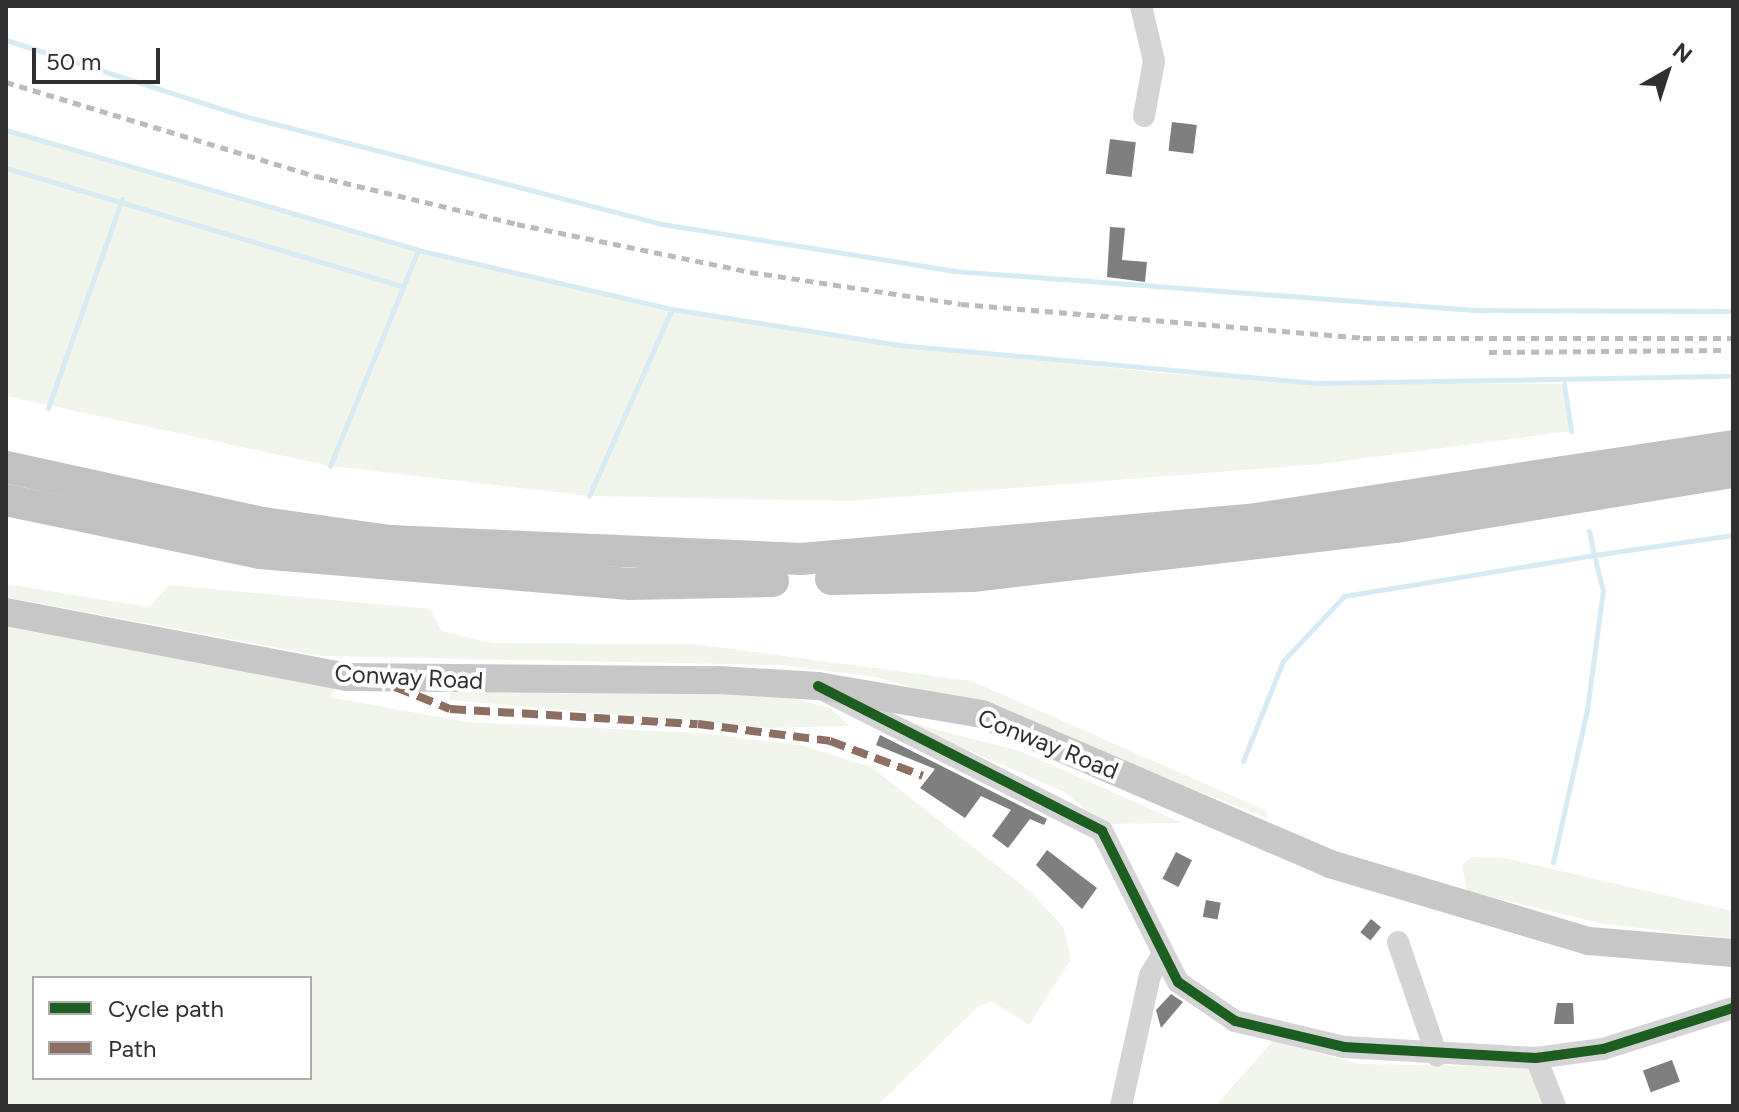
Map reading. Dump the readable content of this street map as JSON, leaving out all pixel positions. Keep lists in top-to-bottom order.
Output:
{
  "streets": {
    "main road": ["Conway Road"]
  },
  "legend": ["Cycle path", "Path"],
  "scale_bar": "50 m",
  "north": "top right"
}
